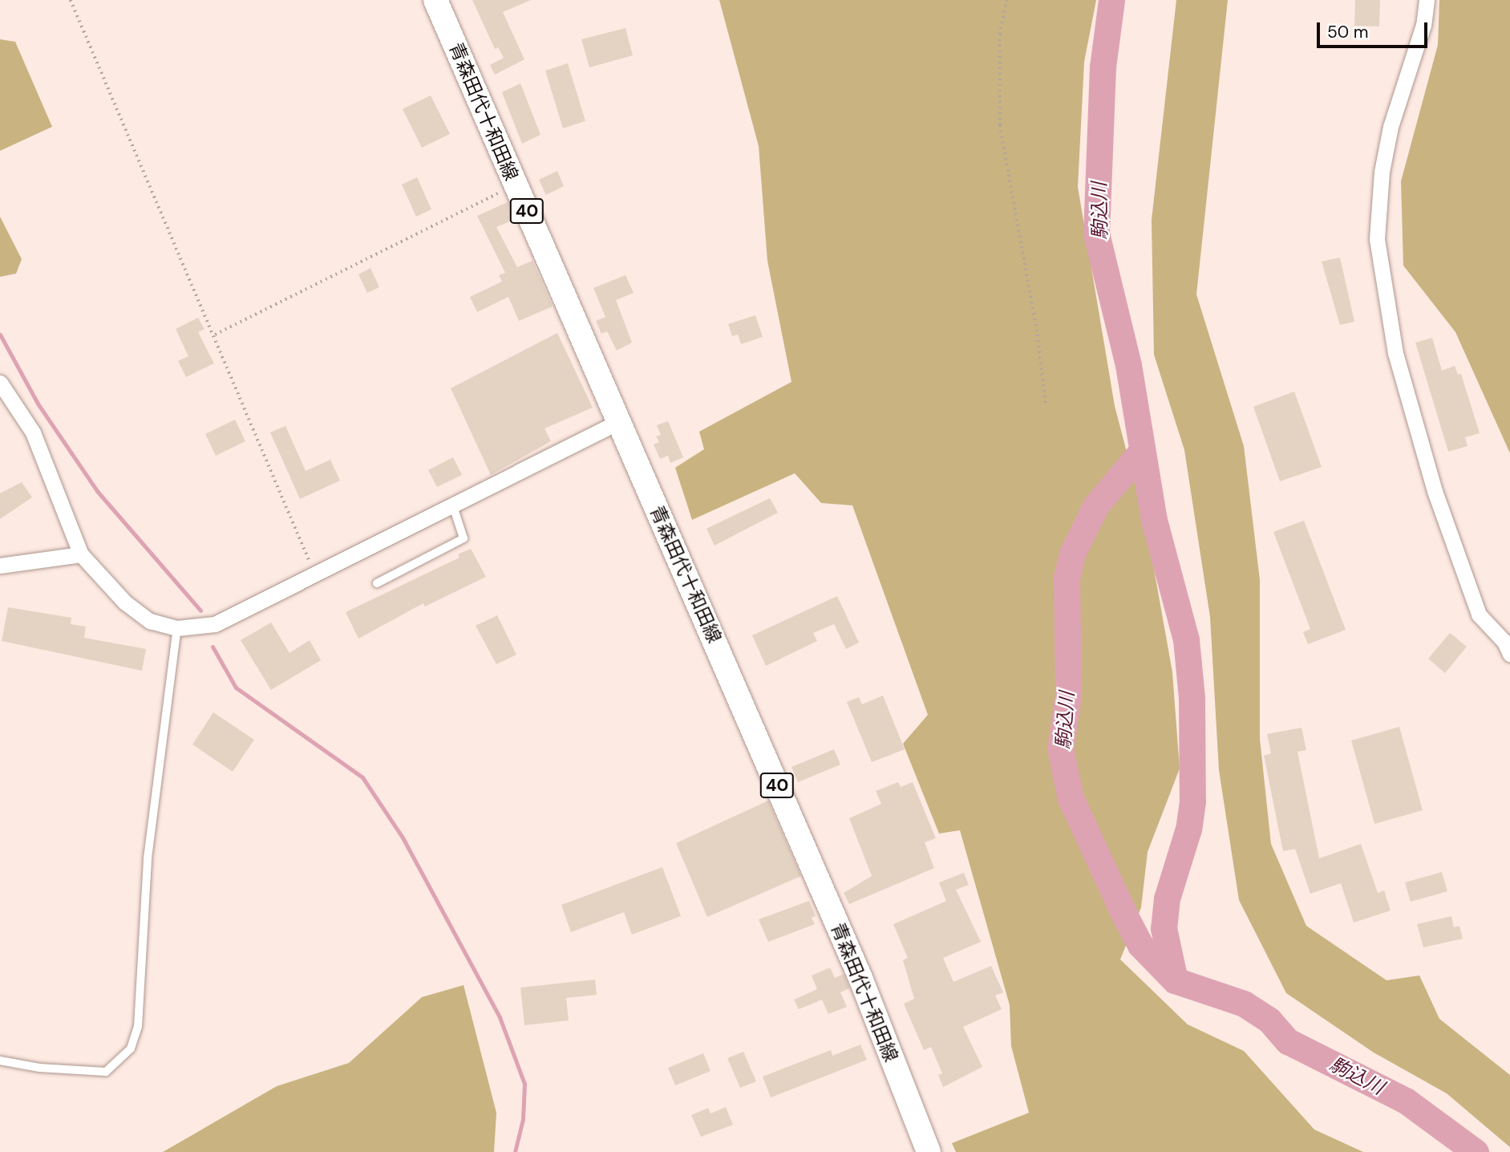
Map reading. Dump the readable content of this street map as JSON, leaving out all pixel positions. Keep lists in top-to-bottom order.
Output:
{
  "streets": {
    "main road": ["青森田代十和田線", "40"]
  },
  "water": ["駒込川"],
  "scale_bar": "50 m"
}
